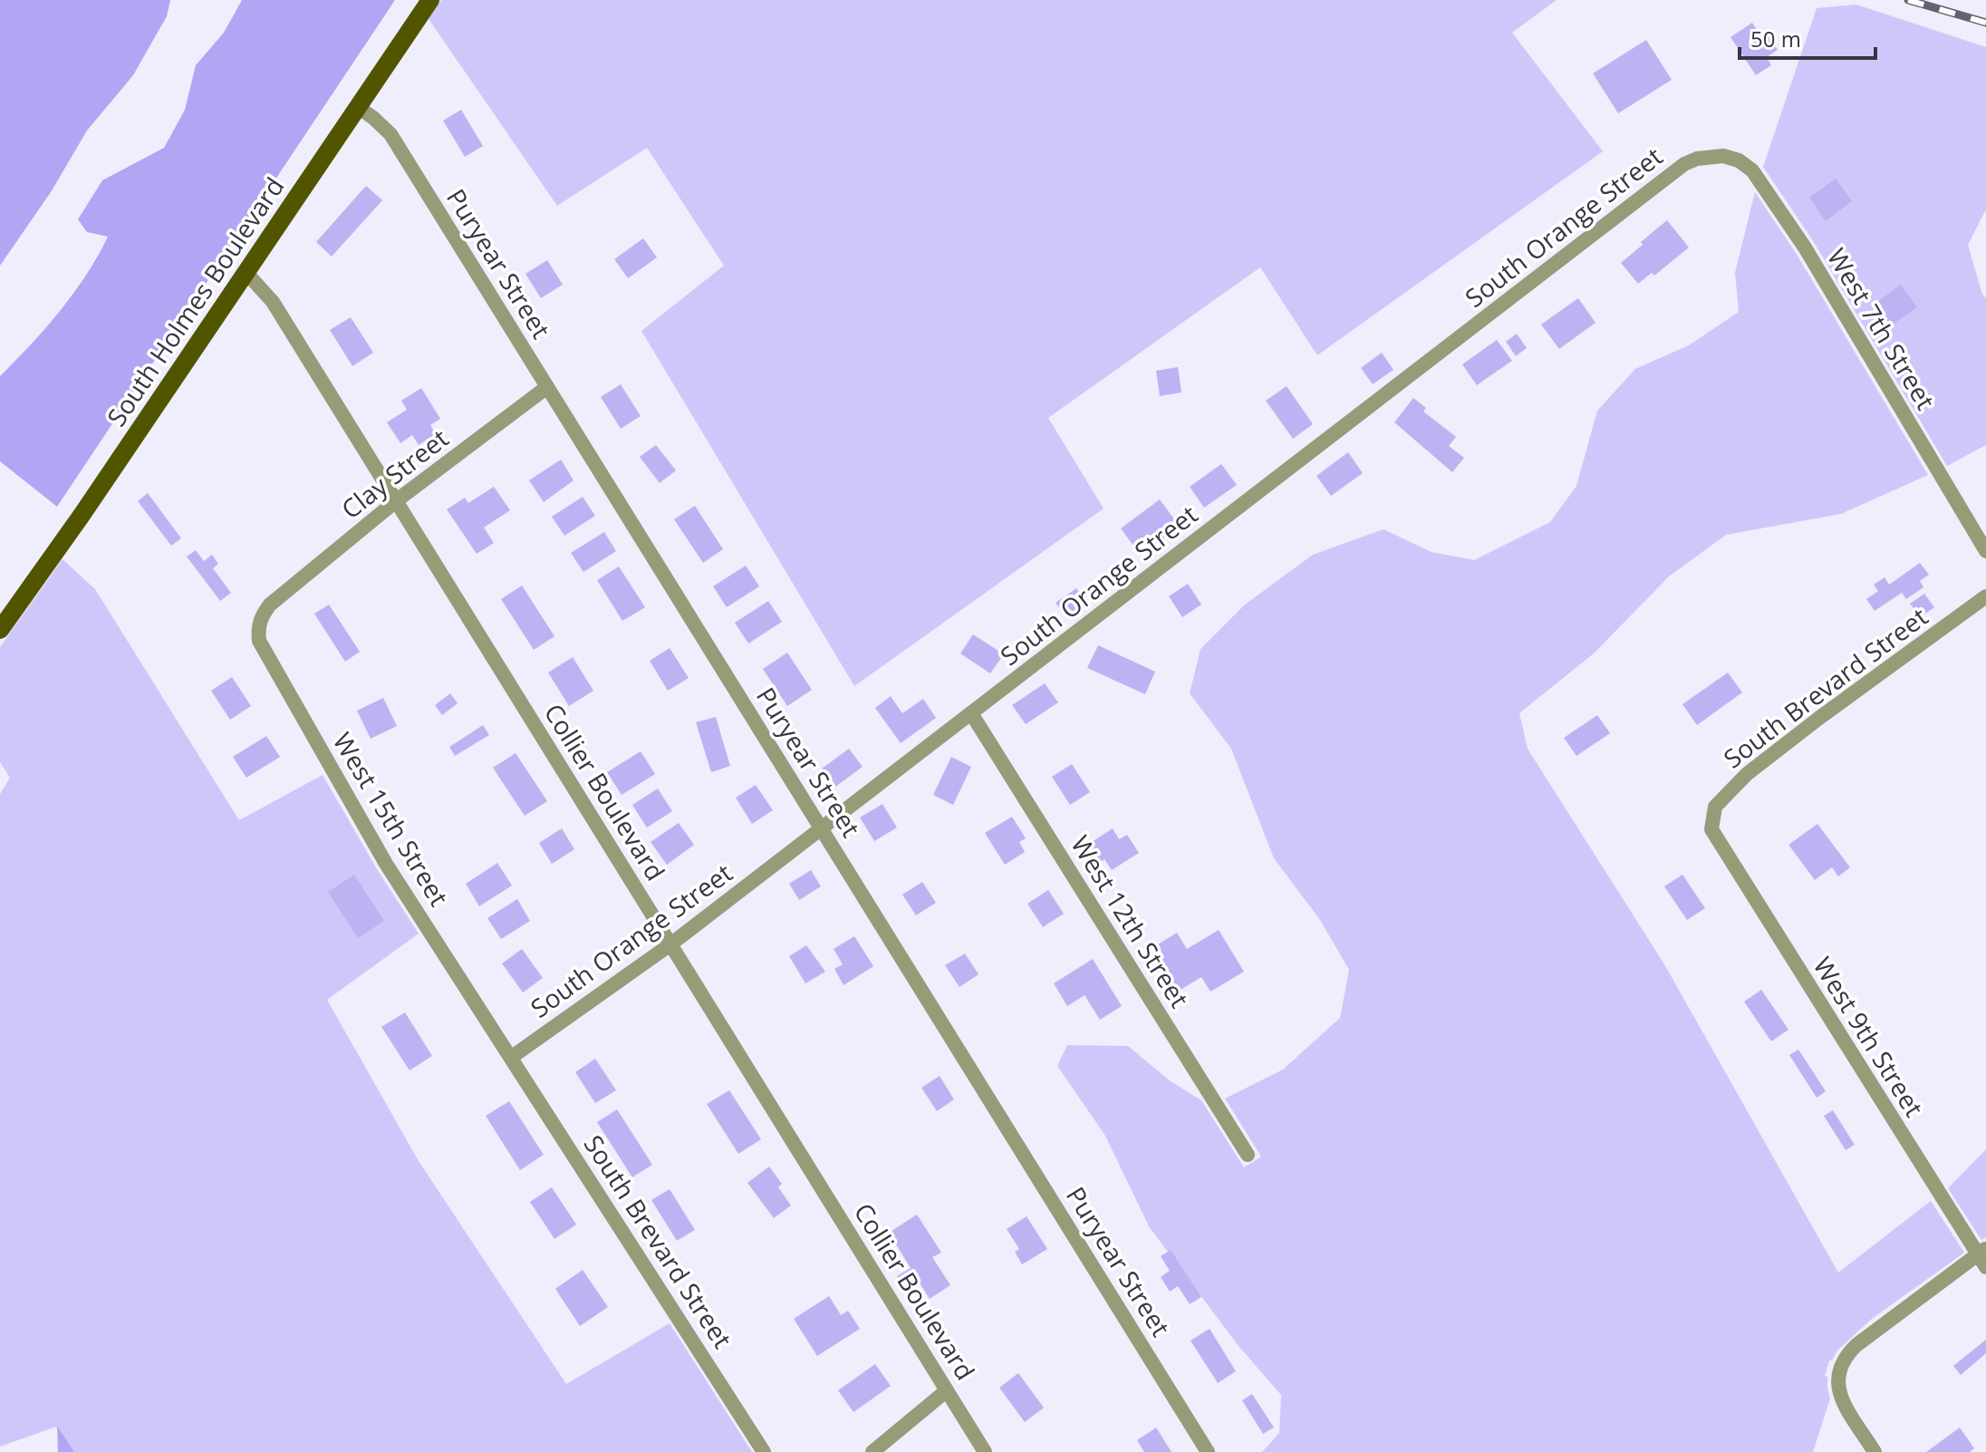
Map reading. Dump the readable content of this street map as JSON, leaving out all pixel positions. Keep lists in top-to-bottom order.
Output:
{
  "streets": {
    "main road": ["South Holmes Boulevard"],
    "street": [
      "South Orange Street",
      "Puryear Street",
      "West 7th Street",
      "Clay Street",
      "South Brevard Street",
      "Collier Boulevard",
      "West 15th Street",
      "West 12th Street",
      "West 9th Street"
    ]
  },
  "crossings": [
    ["South Orange Street", "Puryear Street"],
    ["South Orange Street", "West 7th Street"],
    ["South Orange Street", "South Brevard Street"],
    ["South Orange Street", "Collier Boulevard"],
    ["South Orange Street", "West 15th Street"],
    ["South Orange Street", "West 12th Street"],
    ["Puryear Street", "South Holmes Boulevard"],
    ["Puryear Street", "Clay Street"],
    ["South Holmes Boulevard", "Collier Boulevard"],
    ["Clay Street", "Collier Boulevard"],
    ["Clay Street", "West 15th Street"],
    ["South Brevard Street", "West 15th Street"],
    ["South Brevard Street", "West 9th Street"]
  ],
  "scale_bar": "50 m"
}
